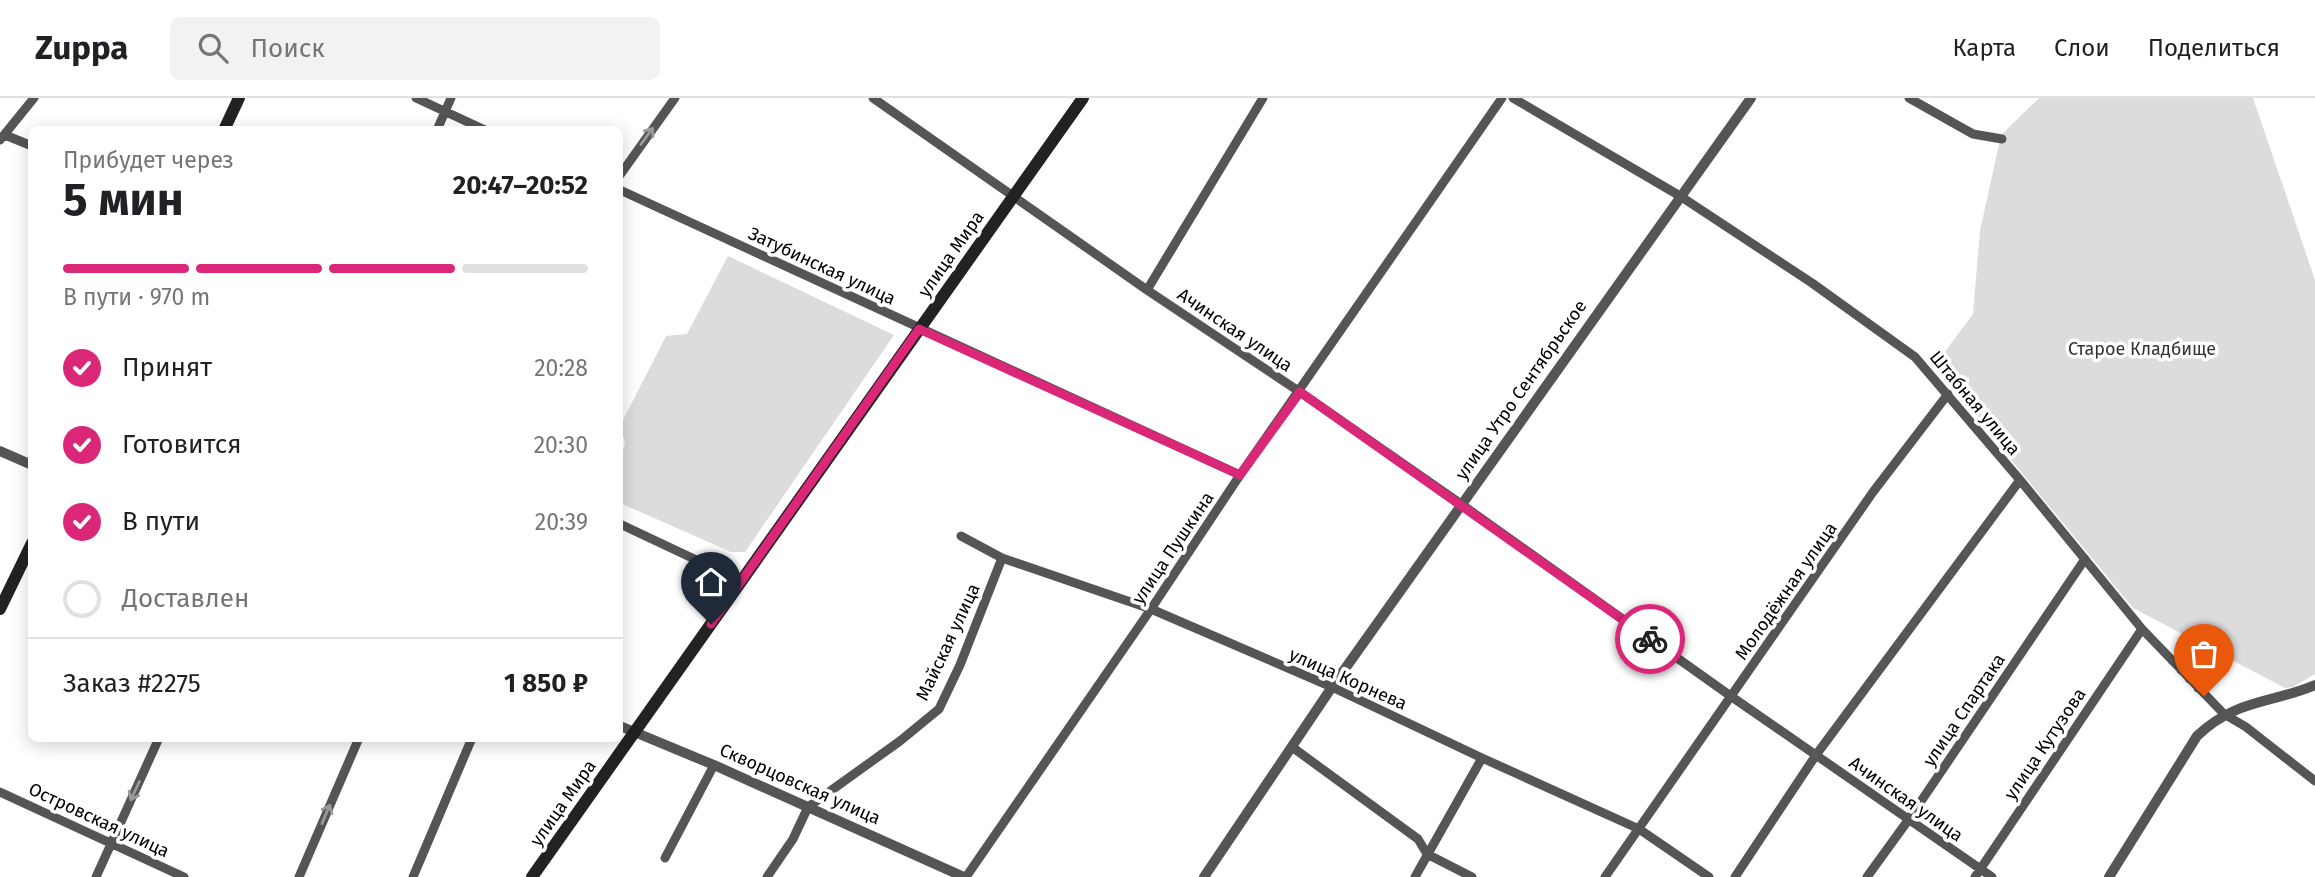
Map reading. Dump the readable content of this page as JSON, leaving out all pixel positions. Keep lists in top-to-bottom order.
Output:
{
  "streets": {
    "main road": ["улица Мира"],
    "street": [
      "Затубинская улица",
      "Ачинская улица",
      "улица Утро Сентябрьское",
      "Штабная улица",
      "улица Пушкина",
      "Молодёжная улица",
      "Майская улица",
      "улица Корнева",
      "улица Спартака",
      "улица Кутузова",
      "Скворцовская улица",
      "Островская улица"
    ]
  },
  "crossings": [
    ["улица Мира", "Затубинская улица"],
    ["улица Мира", "Ачинская улица"],
    ["улица Мира", "Скворцовская улица"],
    ["Затубинская улица", "улица Пушкина"],
    ["Ачинская улица", "улица Утро Сентябрьское"],
    ["Ачинская улица", "улица Пушкина"],
    ["Ачинская улица", "Молодёжная улица"],
    ["Ачинская улица", "улица Спартака"],
    ["Ачинская улица", "улица Кутузова"],
    ["улица Утро Сентябрьское", "Штабная улица"],
    ["улица Утро Сентябрьское", "улица Корнева"],
    ["Штабная улица", "Молодёжная улица"],
    ["Штабная улица", "улица Спартака"],
    ["Штабная улица", "улица Кутузова"],
    ["улица Пушкина", "улица Корнева"],
    ["улица Пушкина", "Скворцовская улица"],
    ["Молодёжная улица", "улица Корнева"],
    ["Майская улица", "улица Корнева"],
    ["Майская улица", "Скворцовская улица"]
  ],
  "parks": ["Старое Кладбище"],
  "page": {
    "header": "Zuppa",
    "search": "Поиск",
    "nav": ["Карта", "Слои", "Поделиться"],
    "heading": ["5 мин", "Прибудет через", "20:47–20:52"],
    "panel": ["Заказ #2275", "1 850 ₽"],
    "bar": "В пути · 970 m",
    "list": [
      ["Принят", "20:28"],
      ["Готовится", "20:30"],
      ["В пути", "20:39"],
      "Доставлен"
    ]
  }
}
